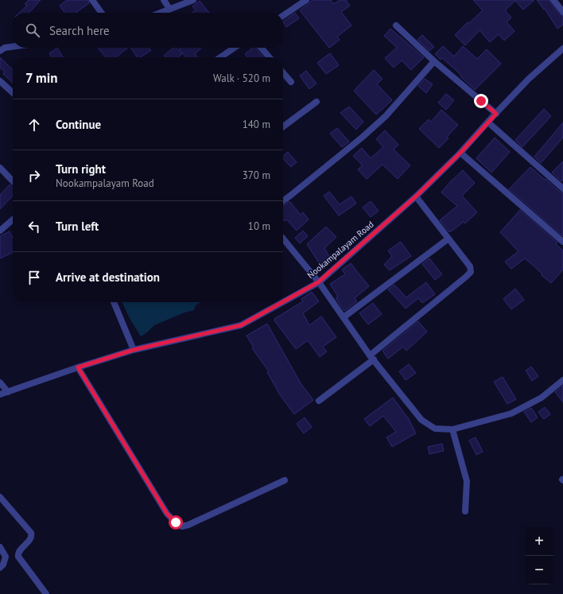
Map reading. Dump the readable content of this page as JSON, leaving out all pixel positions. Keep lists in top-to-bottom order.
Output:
{
  "streets": {
    "street": ["Nookampalayam Road"]
  },
  "page": {
    "search": "Search here",
    "heading": ["7 min", "Walk · 520 m"],
    "list": [
      ["Continue", "140 m"],
      ["Turn right", "Nookampalayam Road", "370 m"],
      ["Turn left", "10 m"],
      "Arrive at destination"
    ],
    "map_buttons": ["+", "−"]
  }
}
